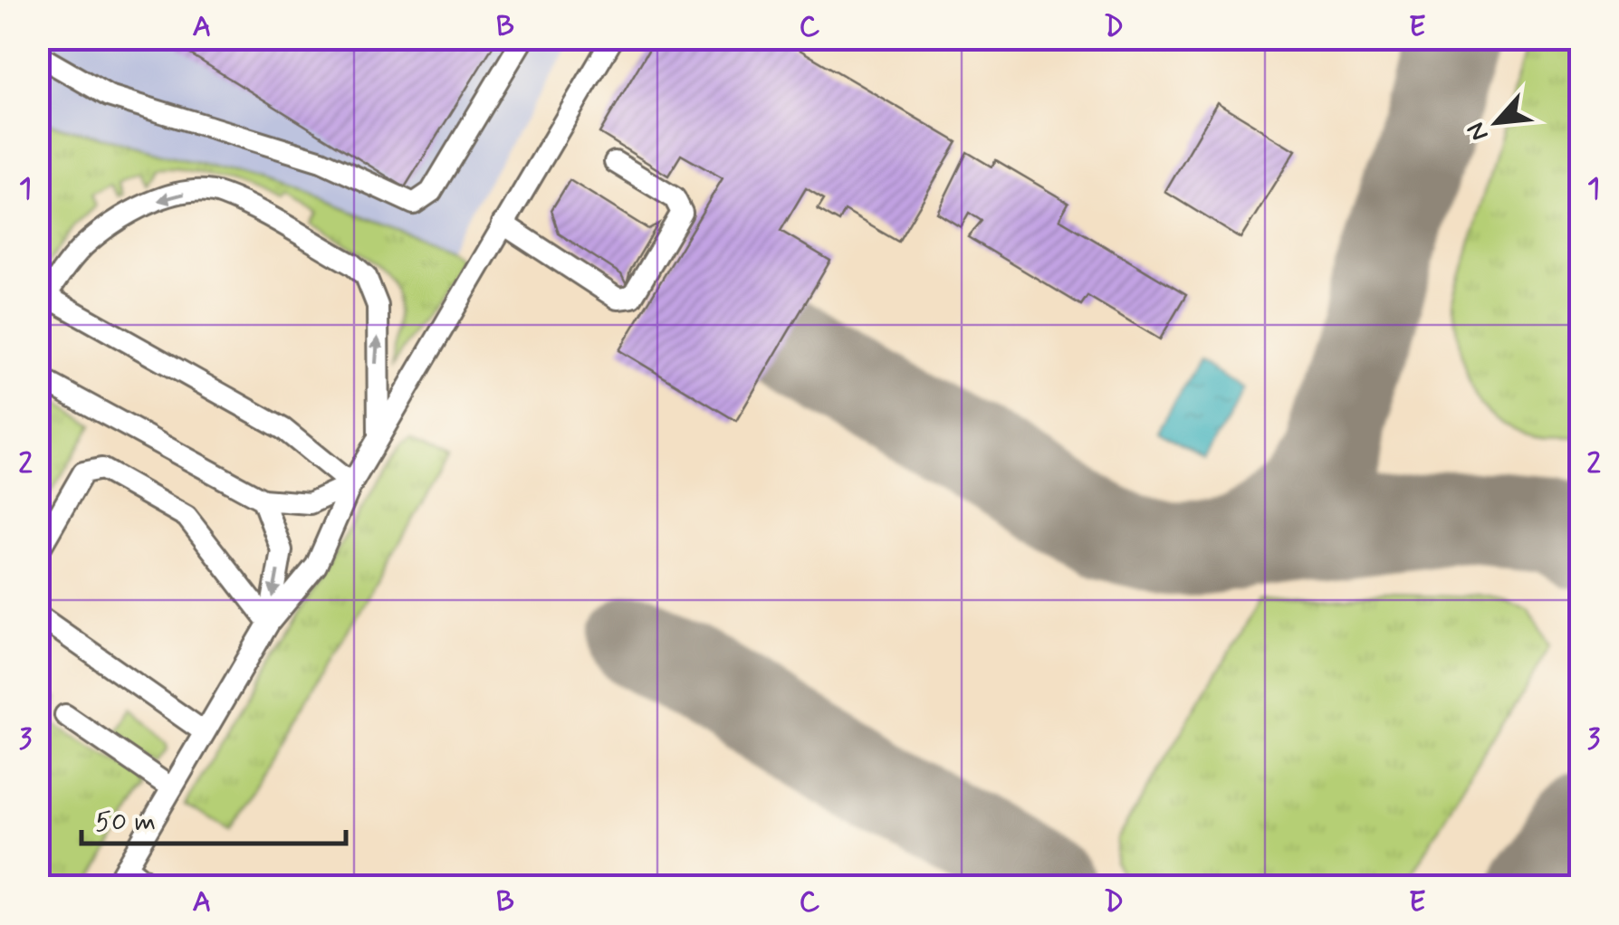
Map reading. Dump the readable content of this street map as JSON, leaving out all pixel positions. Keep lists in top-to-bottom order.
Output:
{
  "scale_bar": "50 m",
  "north": "bottom left",
  "grid": {
    "columns": [
      "A",
      "B",
      "C",
      "D",
      "E"
    ],
    "rows": ["1", "2", "3"]
  }
}
